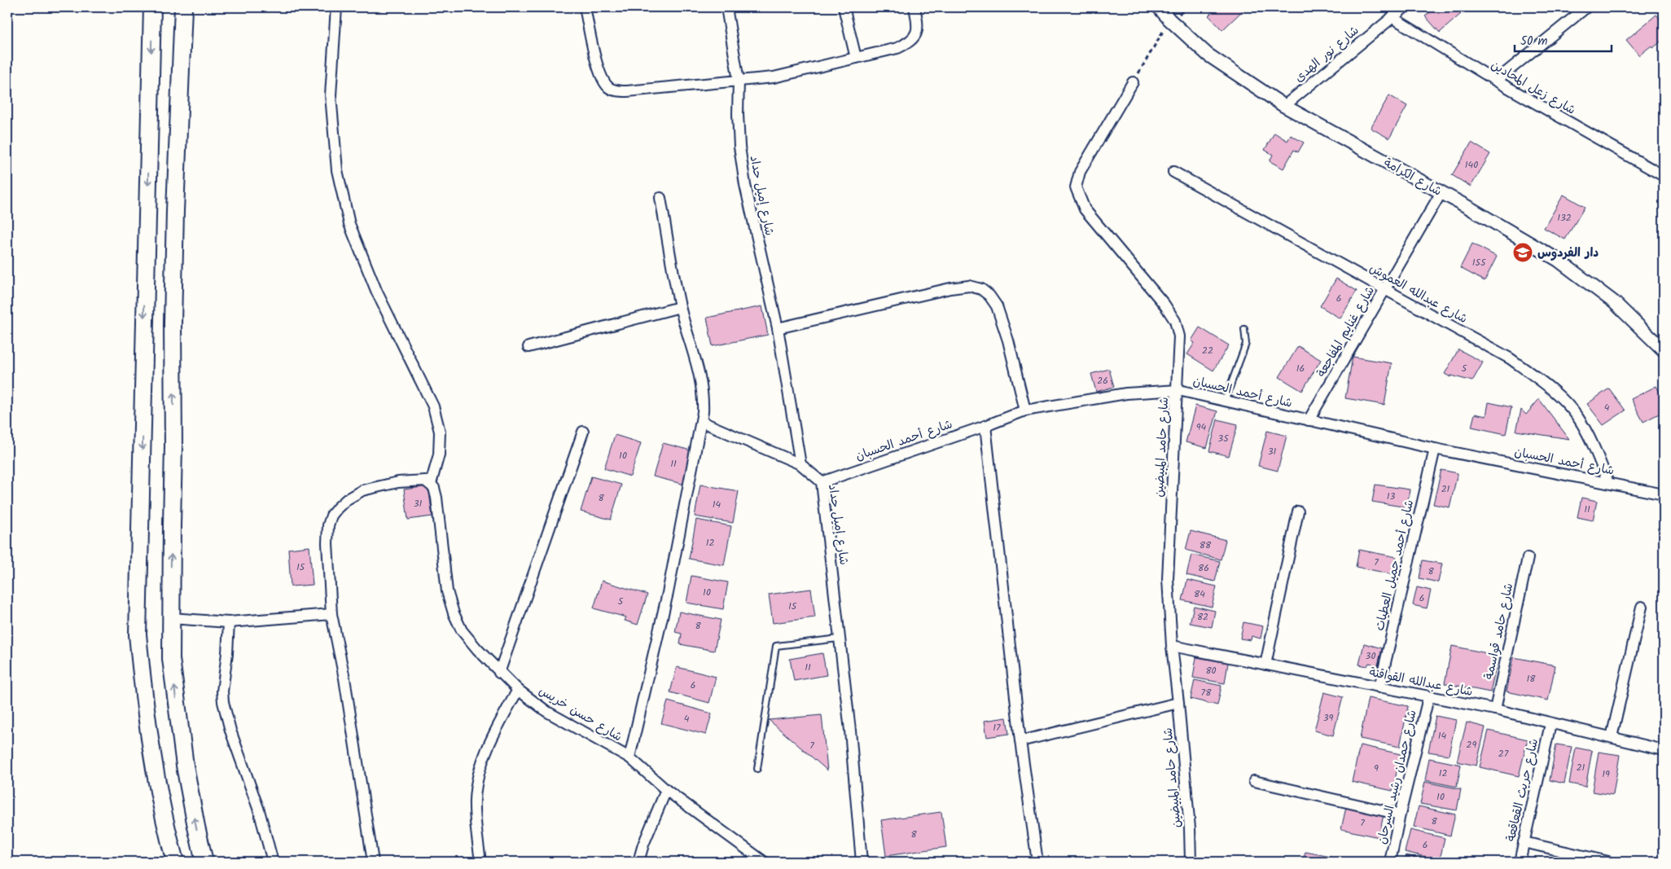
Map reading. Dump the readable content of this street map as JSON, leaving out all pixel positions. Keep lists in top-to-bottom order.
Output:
{
  "streets": {
    "street": [
      "شارع نور الهدى",
      "شارع زعل المحادين",
      "شارع الكرامة",
      "شارع إميل حداد",
      "شارع عبدالله العموش",
      "شارع غنايم المفاجعة",
      "شارع أحمد الحسبان",
      "شارع حامد المبيضين",
      "شارع أحمد جميل العطيات",
      "شارع حامد قواسمة",
      "شارع عبدالله القواقنة",
      "شارع حسن خريس",
      "شارع حمدان رشيد السرحان",
      "شارع حريث القعاقعة"
    ]
  },
  "crossings": [
    ["شارع نور الهدى", "شارع زعل المحادين"],
    ["شارع نور الهدى", "شارع الكرامة"],
    ["شارع الكرامة", "شارع غنايم المفاجعة"],
    ["شارع إميل حداد", "شارع أحمد الحسبان"],
    ["شارع عبدالله العموش", "شارع غنايم المفاجعة"],
    ["شارع عبدالله العموش", "شارع أحمد الحسبان"],
    ["شارع غنايم المفاجعة", "شارع أحمد الحسبان"],
    ["شارع أحمد الحسبان", "شارع حامد المبيضين"],
    ["شارع أحمد الحسبان", "شارع أحمد جميل العطيات"],
    ["شارع حامد المبيضين", "شارع عبدالله القواقنة"],
    ["شارع أحمد جميل العطيات", "شارع عبدالله القواقنة"],
    ["شارع حامد قواسمة", "شارع عبدالله القواقنة"],
    ["شارع عبدالله القواقنة", "شارع حمدان رشيد السرحان"],
    ["شارع عبدالله القواقنة", "شارع حريث القعاقعة"]
  ],
  "places": {
    "school or university": ["دار الفردوس"]
  },
  "house_numbers": [
    "140",
    "132",
    "155",
    "6",
    "22",
    "16",
    "5",
    "26",
    "4",
    "94",
    "35",
    "31",
    "10",
    "11",
    "21",
    "13",
    "8",
    "31",
    "14",
    "11",
    "12",
    "88",
    "7",
    "15",
    "86",
    "8",
    "10",
    "84",
    "6",
    "5",
    "15",
    "82",
    "8",
    "30",
    "11",
    "80",
    "18",
    "6",
    "78",
    "39",
    "4",
    "17",
    "14",
    "29",
    "7",
    "27",
    "21",
    "9",
    "12",
    "19",
    "10",
    "8",
    "7",
    "8",
    "6"
  ],
  "scale_bar": "50 m"
}
